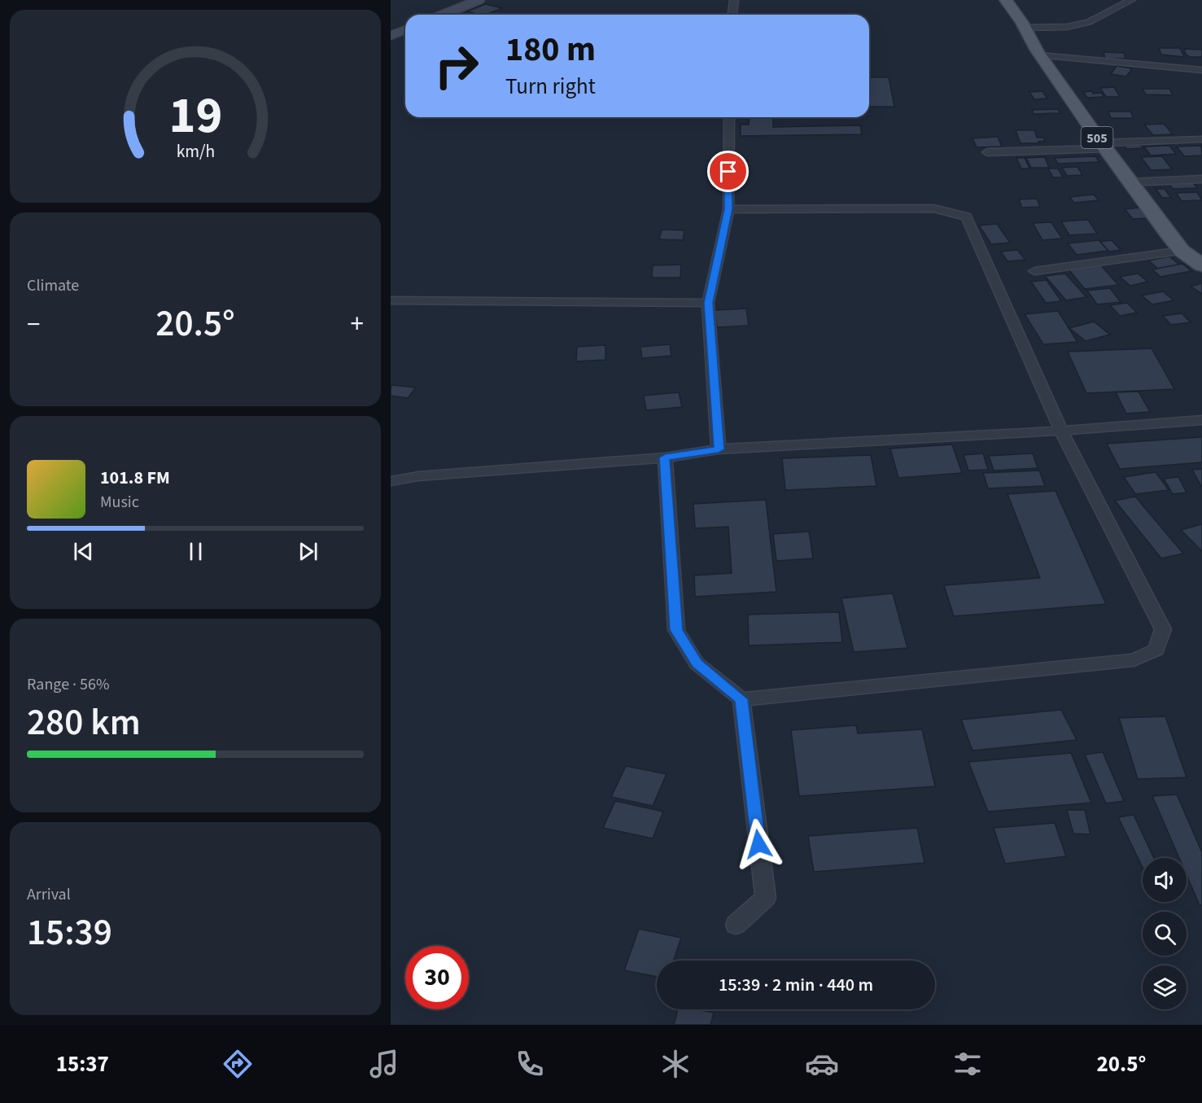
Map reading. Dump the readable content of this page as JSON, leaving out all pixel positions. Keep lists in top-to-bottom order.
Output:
{
  "streets": {
    "main road": ["505"]
  },
  "page": {
    "turn": ["180 m", "Turn right"],
    "tile": [
      "Climate",
      ["Range · 56%", "280 km"],
      ["Arrival", "15:39"]
    ],
    "heat": ["−", "20.5°", "+"],
    "song": ["101.8 FM", "Music"],
    "limit": "30",
    "trip": "15:39 · 2 min · 440 m",
    "tabs": ["15:37", "20.5°"],
    "gauge": ["19", "km/h"]
  }
}
